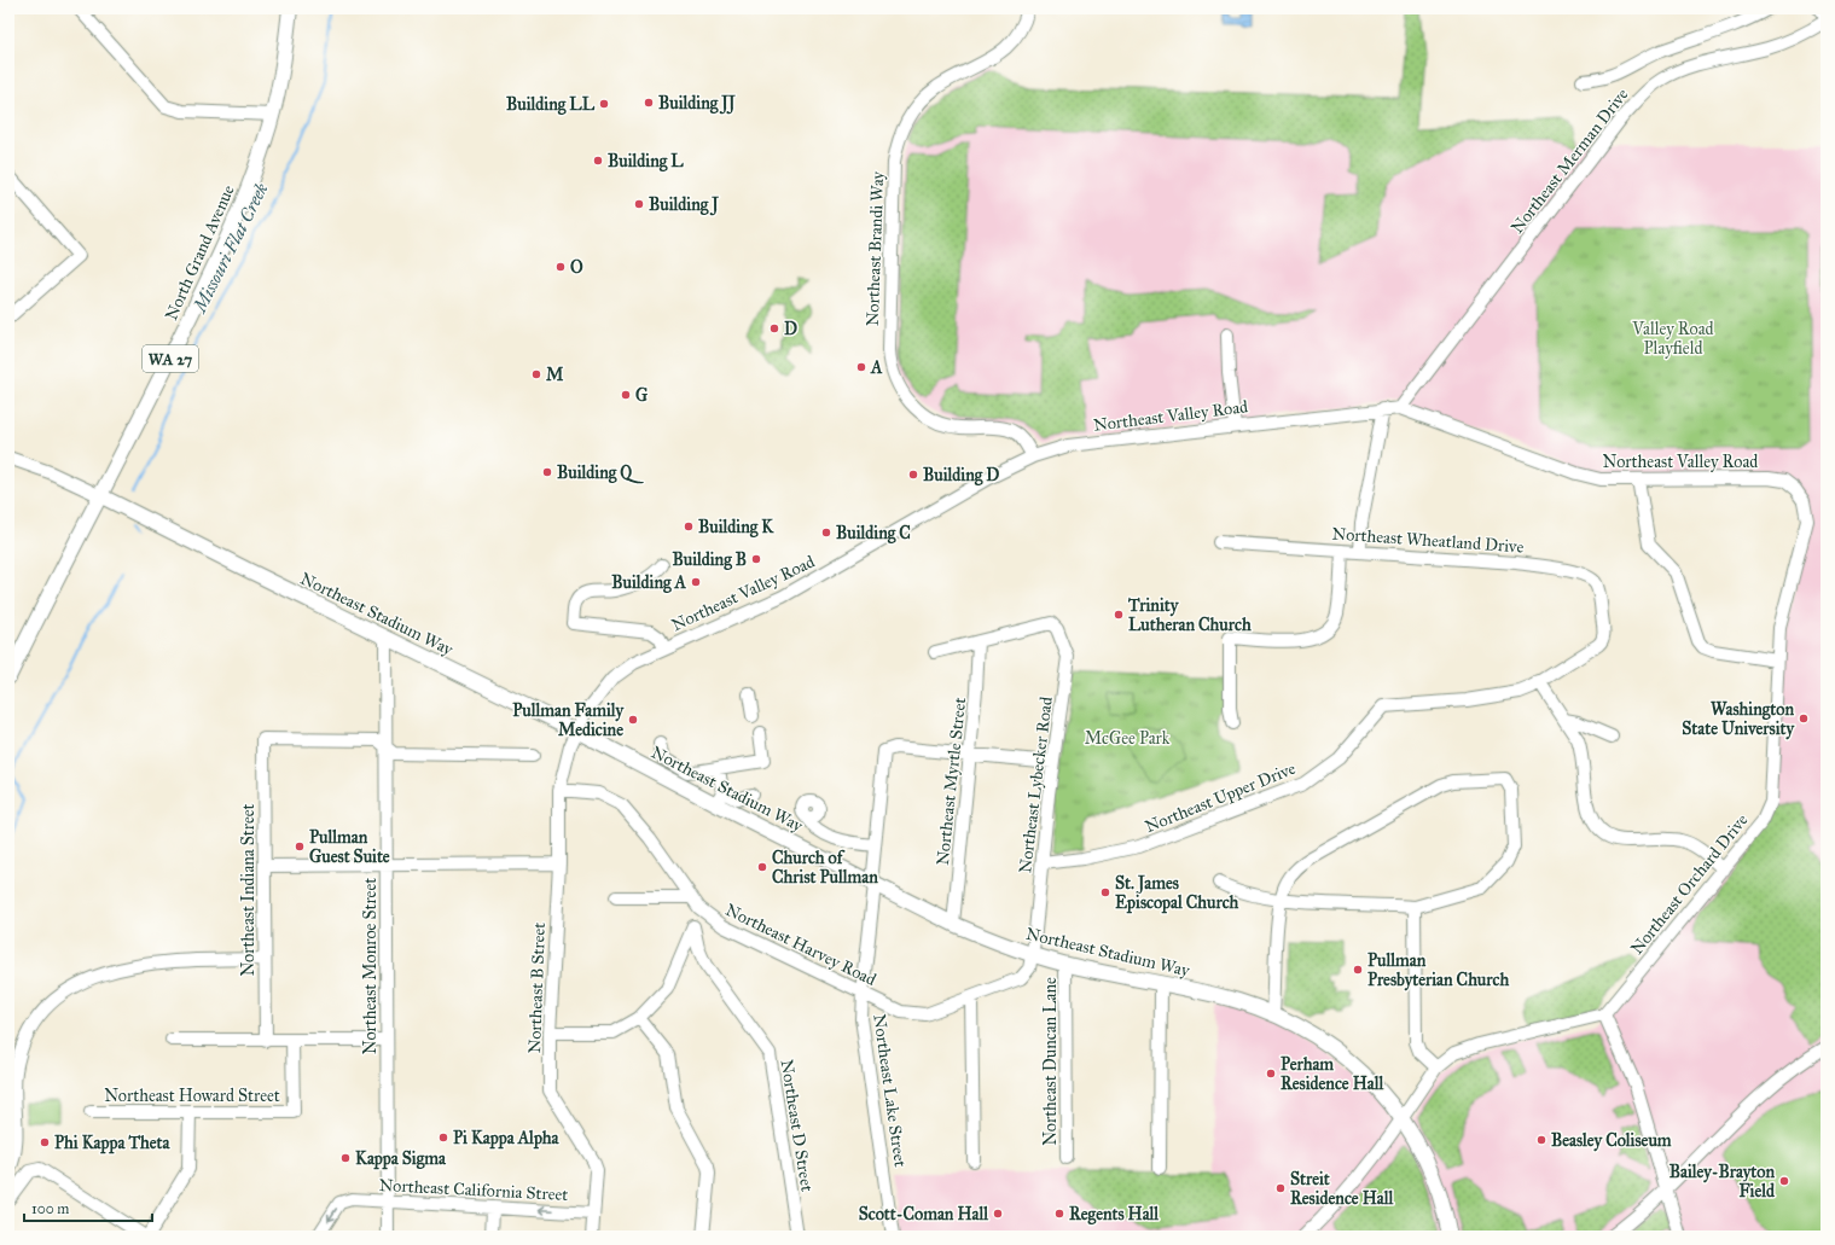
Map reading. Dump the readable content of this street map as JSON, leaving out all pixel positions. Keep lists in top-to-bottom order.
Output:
{
  "streets": {
    "main road": ["North Grand Avenue", "WA 27", "Northeast Stadium Way"],
    "street": [
      "Northeast Merman Drive",
      "Northeast Brandi Way",
      "Northeast Valley Road",
      "Northeast Wheatland Drive",
      "Northeast Myrtle Street",
      "Northeast Lybecker Road",
      "Northeast Upper Drive",
      "Northeast Orchard Drive",
      "Northeast Indiana Street",
      "Northeast Harvey Road",
      "Northeast Monroe Street",
      "Northeast B Street",
      "Northeast Duncan Lane",
      "Northeast Lake Street",
      "Northeast Howard Street",
      "Northeast D Street",
      "Northeast California Street"
    ]
  },
  "crossings": [
    ["Northeast Merman Drive", "Northeast Valley Road"],
    ["Northeast Brandi Way", "Northeast Valley Road"],
    ["North Grand Avenue", "Northeast Stadium Way"],
    ["Northeast Valley Road", "Northeast Stadium Way"],
    ["Northeast Valley Road", "Northeast Orchard Drive"],
    ["Northeast Valley Road", "Northeast B Street"],
    ["Northeast Wheatland Drive", "Northeast Upper Drive"],
    ["Northeast Stadium Way", "Northeast Myrtle Street"],
    ["Northeast Stadium Way", "Northeast Lybecker Road"],
    ["Northeast Stadium Way", "Northeast Harvey Road"],
    ["Northeast Stadium Way", "Northeast Monroe Street"],
    ["Northeast Stadium Way", "Northeast B Street"],
    ["Northeast Stadium Way", "Northeast Duncan Lane"],
    ["Northeast Stadium Way", "Northeast Lake Street"],
    ["Northeast Myrtle Street", "Northeast Lybecker Road"],
    ["Northeast Myrtle Street", "Northeast Lake Street"],
    ["Northeast Lybecker Road", "Northeast Upper Drive"],
    ["Northeast Lybecker Road", "Northeast Harvey Road"],
    ["Northeast Indiana Street", "Northeast Monroe Street"],
    ["Northeast Harvey Road", "Northeast B Street"],
    ["Northeast Harvey Road", "Northeast Lake Street"],
    ["Northeast Monroe Street", "Northeast California Street"],
    ["Northeast B Street", "Northeast California Street"]
  ],
  "one_way": ["Northeast California Street"],
  "water": ["Missouri Flat Creek"],
  "parks": ["Valley Road Playfield", "McGee Park"],
  "places": [
    "Building JJ",
    "Building LL",
    "Building L",
    "Building J",
    "O",
    "D",
    "A",
    "M",
    "G",
    "Building Q",
    "Building D",
    "Building K",
    "Building C",
    "Building B",
    "Building A",
    "Trinity Lutheran Church",
    "Washington State University",
    "Pullman Family Medicine",
    "Pullman Guest Suite",
    "Church of Christ Pullman",
    "St. James Episcopal Church",
    "Pullman Presbyterian Church",
    "Perham Residence Hall",
    "Pi Kappa Alpha",
    "Beasley Coliseum",
    "Phi Kappa Theta",
    "Kappa Sigma",
    "Bailey-Brayton Field",
    "Streit Residence Hall",
    "Scott-Coman Hall",
    "Regents Hall"
  ],
  "scale_bar": "100 m"
}
